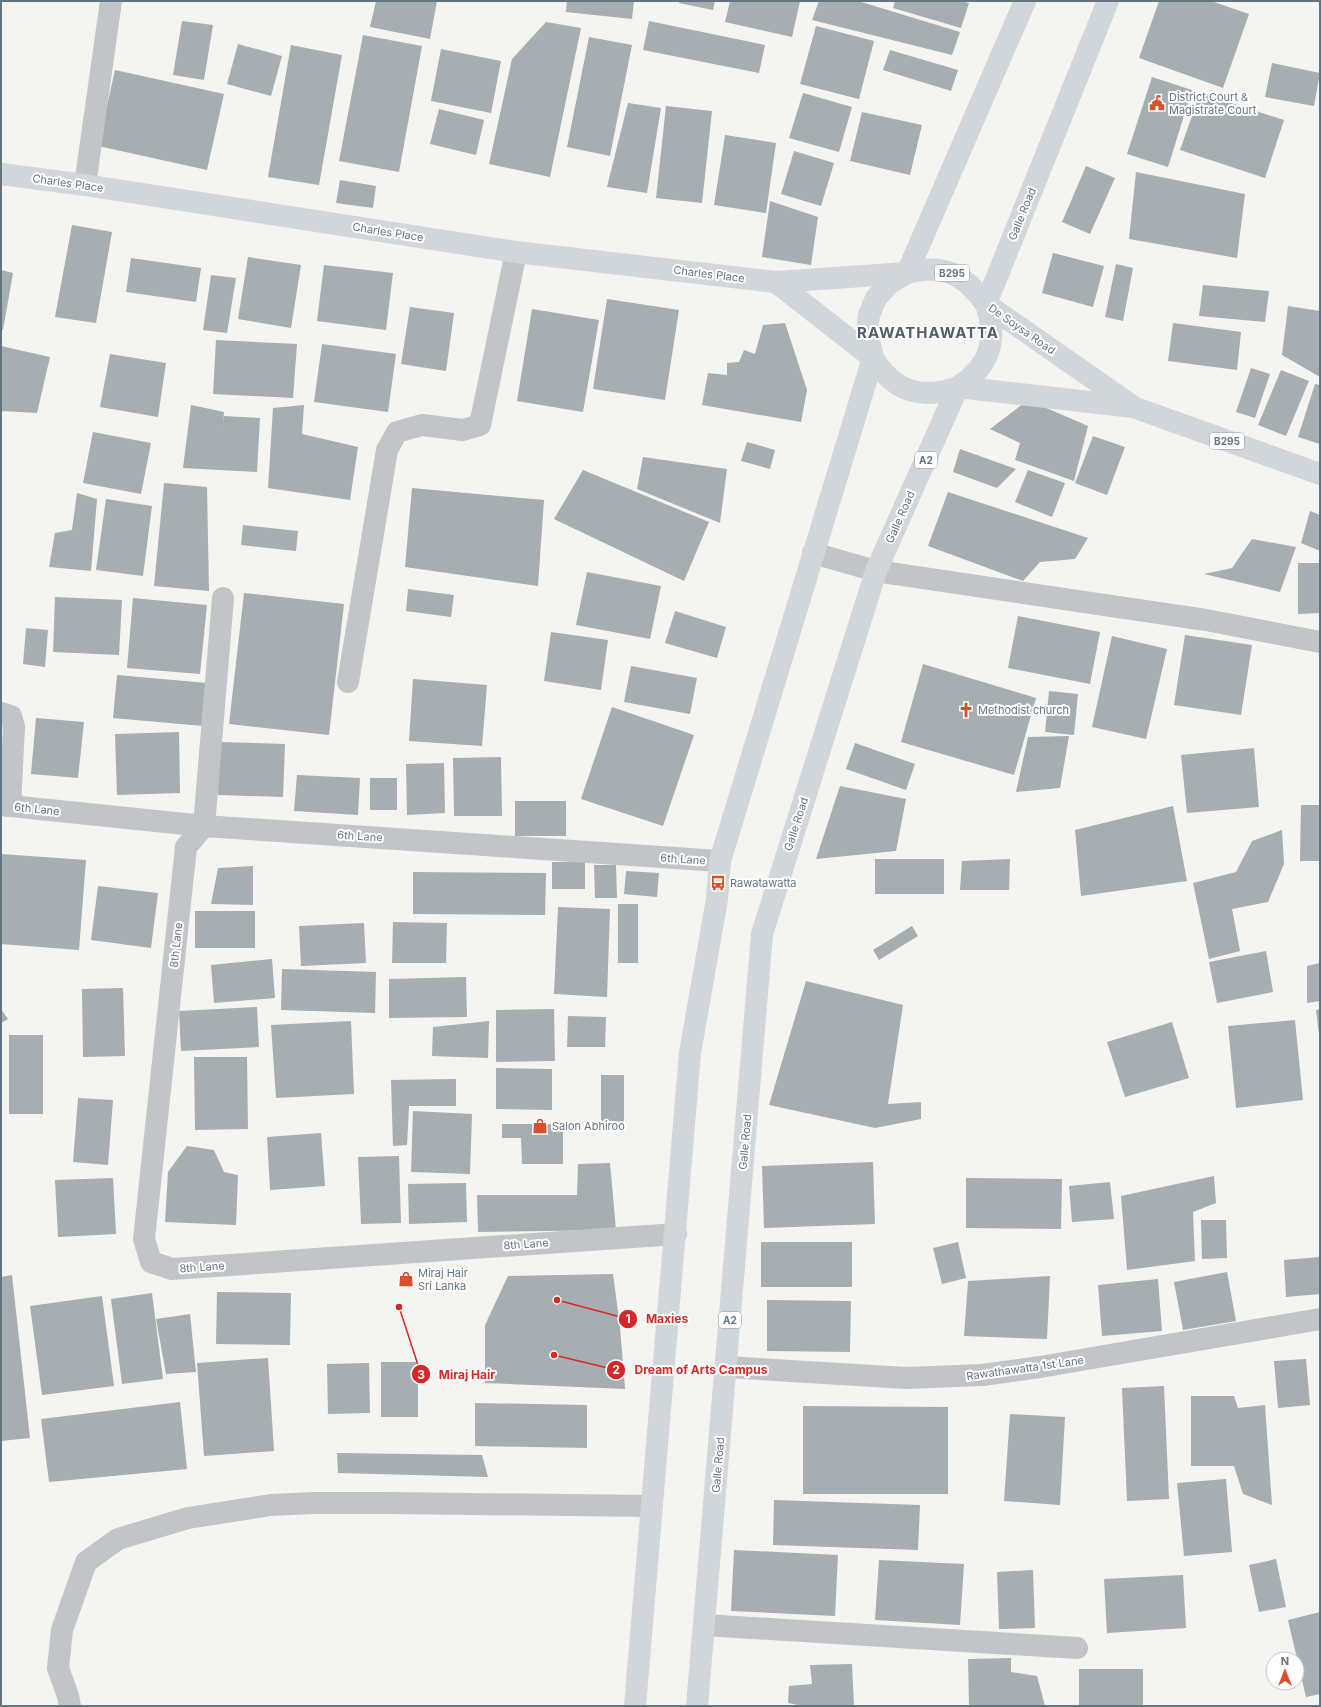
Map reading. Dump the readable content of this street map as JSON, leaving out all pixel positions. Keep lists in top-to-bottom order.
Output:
{
  "streets": {
    "main road": [
      "Charles Place",
      "Galle Road",
      "B295",
      "De Soysa Road",
      "A2"
    ],
    "street": ["6th Lane", "8th Lane", "Rawathawatta 1st Lane"]
  },
  "crossings": [
    ["Charles Place", "Galle Road"],
    ["Charles Place", "De Soysa Road"],
    ["Galle Road", "De Soysa Road"],
    ["Galle Road", "Rawathawatta 1st Lane"],
    ["6th Lane", "8th Lane"]
  ],
  "districts": ["RAWATHAWATTA"],
  "places": {
    "public building": ["District Court & Magistrate Court"],
    "church": ["Methodist church"],
    "bus stop": ["Rawatawatta"],
    "shop": ["Salon Abhiroo", "Miraj Hair Sri Lanka"],
    "other": ["Maxies", "Miraj Hair", "Dream of Arts Campus"]
  },
  "north": "top"
}
